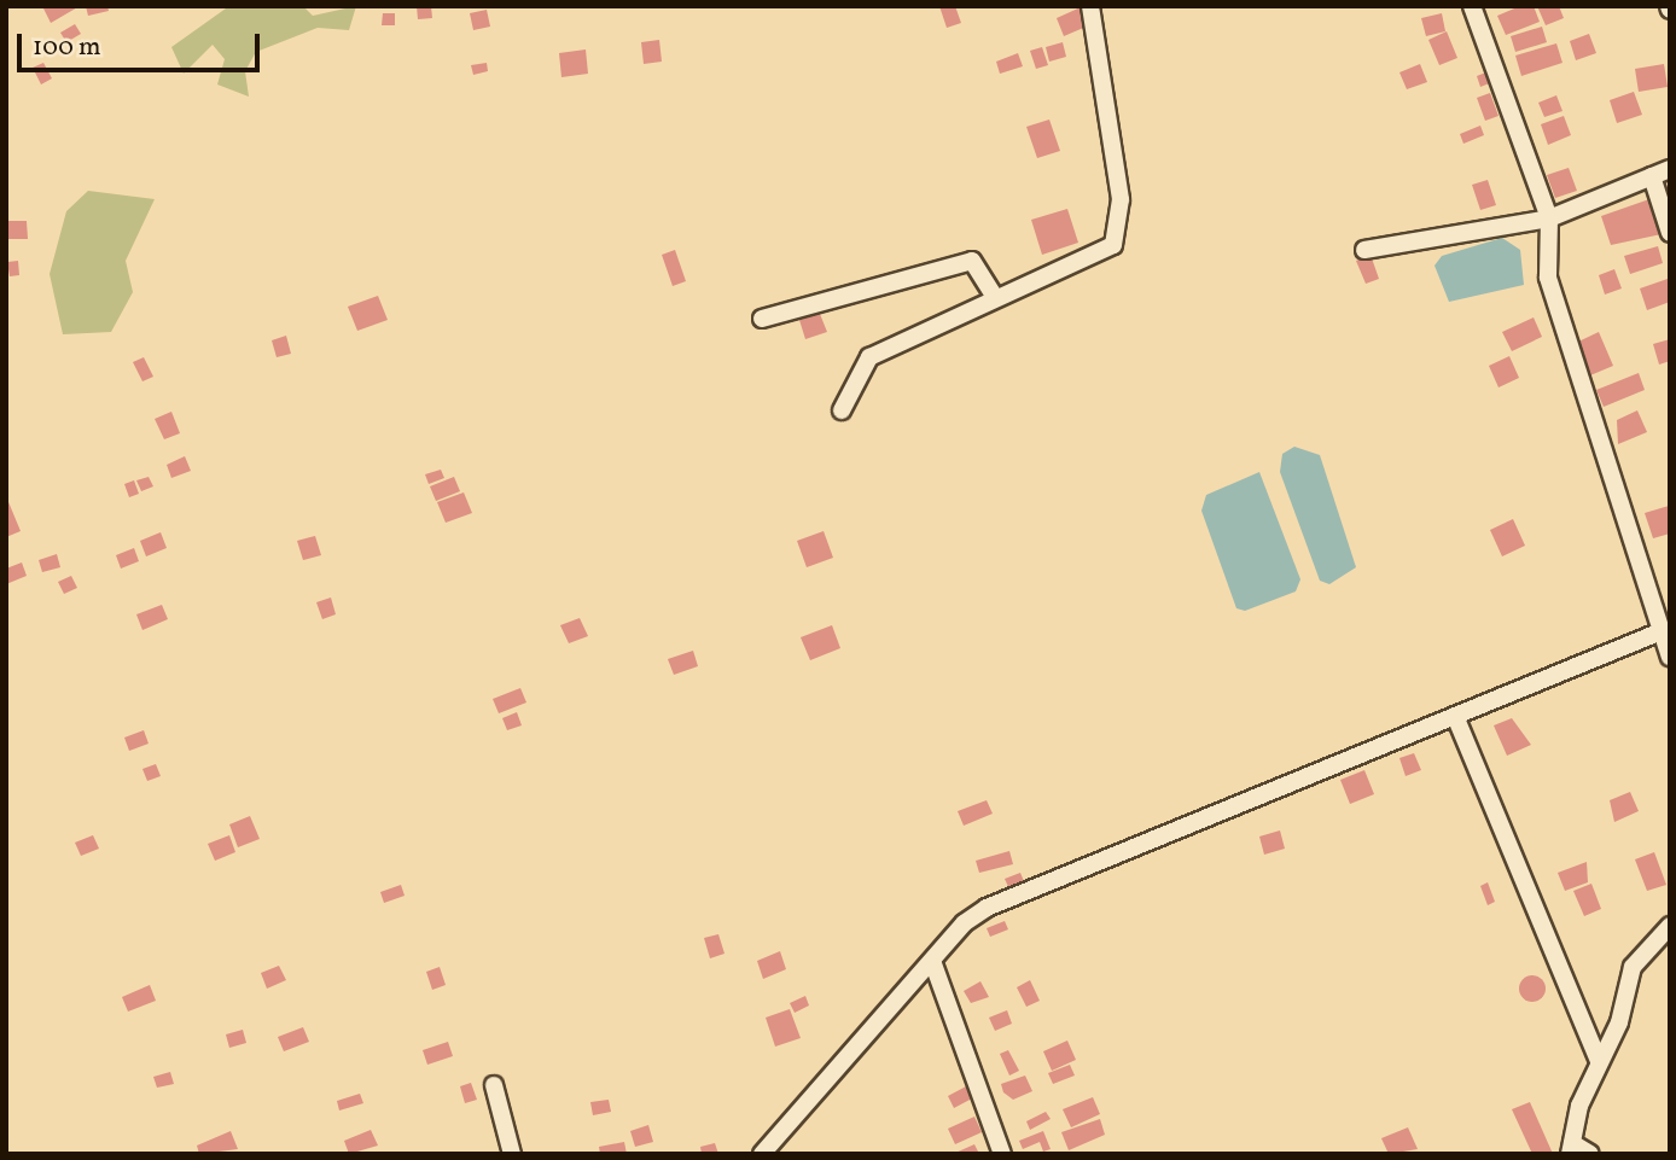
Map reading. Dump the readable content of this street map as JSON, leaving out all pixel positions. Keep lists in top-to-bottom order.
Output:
{
  "scale_bar": "100 m"
}
